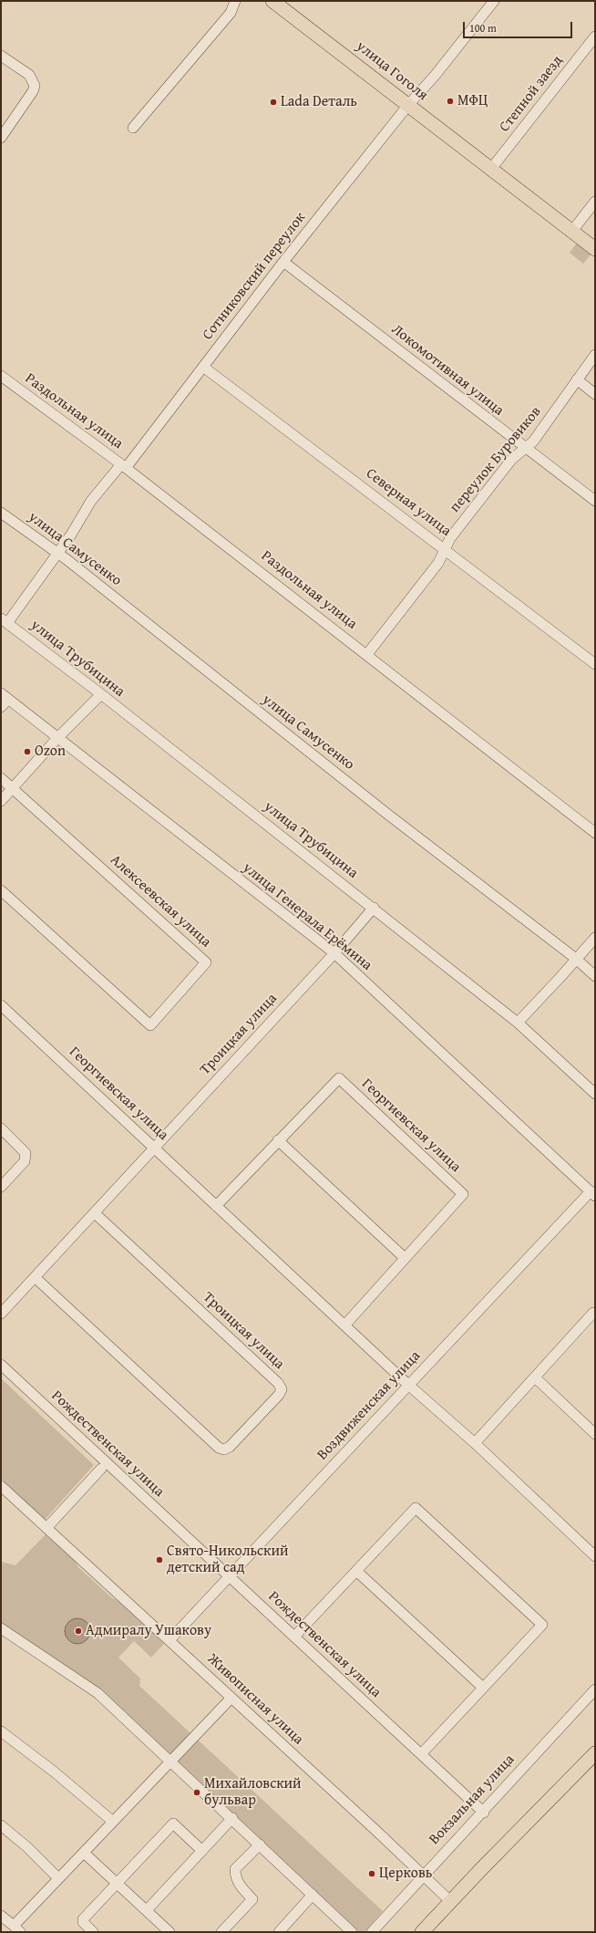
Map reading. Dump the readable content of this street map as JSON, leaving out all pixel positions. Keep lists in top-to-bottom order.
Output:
{
  "streets": {
    "main road": ["улица Гоголя"],
    "street": [
      "Степной заезд",
      "Сотниковский переулок",
      "Локомотивная улица",
      "Раздольная улица",
      "переулок Буровиков",
      "Северная улица",
      "улица Самусенко",
      "улица Трубицина",
      "Алексеевская улица",
      "улица Генерала Ерёмина",
      "Троицкая улица",
      "Георгиевская улица",
      "Воздвиженская улица",
      "Рождественская улица",
      "Живописная улица",
      "Вокзальная улица"
    ]
  },
  "crossings": [
    ["улица Гоголя", "Степной заезд"],
    ["улица Гоголя", "Сотниковский переулок"],
    ["Сотниковский переулок", "Локомотивная улица"],
    ["Сотниковский переулок", "Раздольная улица"],
    ["Сотниковский переулок", "Северная улица"],
    ["Сотниковский переулок", "улица Самусенко"],
    ["Сотниковский переулок", "улица Трубицина"],
    ["Локомотивная улица", "переулок Буровиков"],
    ["Раздольная улица", "переулок Буровиков"],
    ["переулок Буровиков", "Северная улица"],
    ["улица Трубицина", "Троицкая улица"],
    ["улица Генерала Ерёмина", "Троицкая улица"],
    ["улица Генерала Ерёмина", "Воздвиженская улица"],
    ["Троицкая улица", "Георгиевская улица"],
    ["Георгиевская улица", "Воздвиженская улица"],
    ["Воздвиженская улица", "Рождественская улица"],
    ["Воздвиженская улица", "Живописная улица"],
    ["Рождественская улица", "Вокзальная улица"],
    ["Живописная улица", "Вокзальная улица"]
  ],
  "places": [
    "МФЦ",
    "Lada Dеталь",
    "Ozon",
    "Свято-Никольский детский сад",
    "Адмиралу Ушакову",
    "Михайловский бульвар",
    "Церковь"
  ],
  "scale_bar": "100 m"
}
